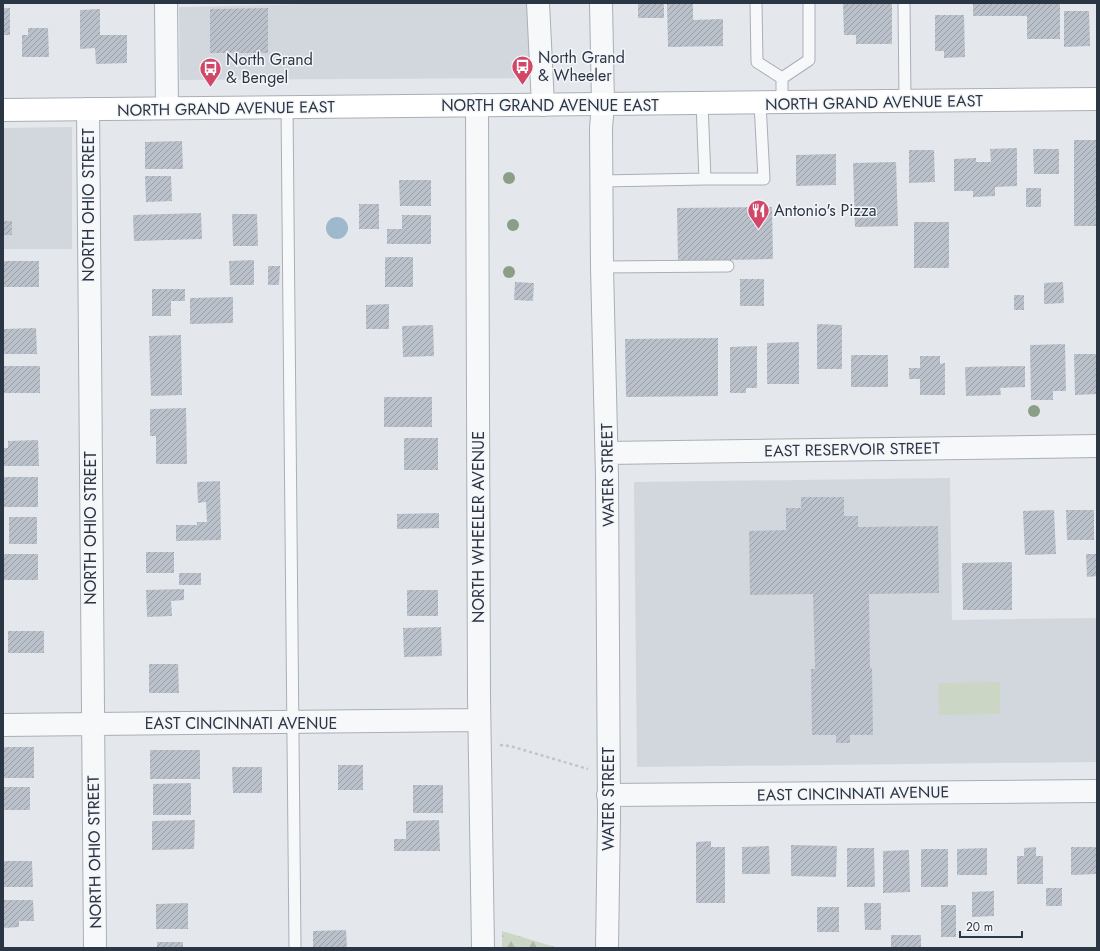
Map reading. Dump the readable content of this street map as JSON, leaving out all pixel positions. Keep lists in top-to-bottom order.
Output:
{
  "streets": {
    "street": [
      "NORTH GRAND AVENUE EAST",
      "NORTH OHIO STREET",
      "EAST RESERVOIR STREET",
      "WATER STREET",
      "NORTH WHEELER AVENUE",
      "EAST CINCINNATI AVENUE"
    ]
  },
  "crossings": [
    ["NORTH GRAND AVENUE EAST", "NORTH OHIO STREET"],
    ["NORTH GRAND AVENUE EAST", "WATER STREET"],
    ["NORTH GRAND AVENUE EAST", "NORTH WHEELER AVENUE"],
    ["NORTH OHIO STREET", "EAST CINCINNATI AVENUE"],
    ["EAST RESERVOIR STREET", "WATER STREET"],
    ["WATER STREET", "EAST CINCINNATI AVENUE"],
    ["NORTH WHEELER AVENUE", "EAST CINCINNATI AVENUE"]
  ],
  "places": {
    "bus stop": ["North Grand & Wheeler", "North Grand & Bengel"],
    "restaurant": ["Antonio's Pizza"]
  },
  "scale_bar": "20 m"
}
